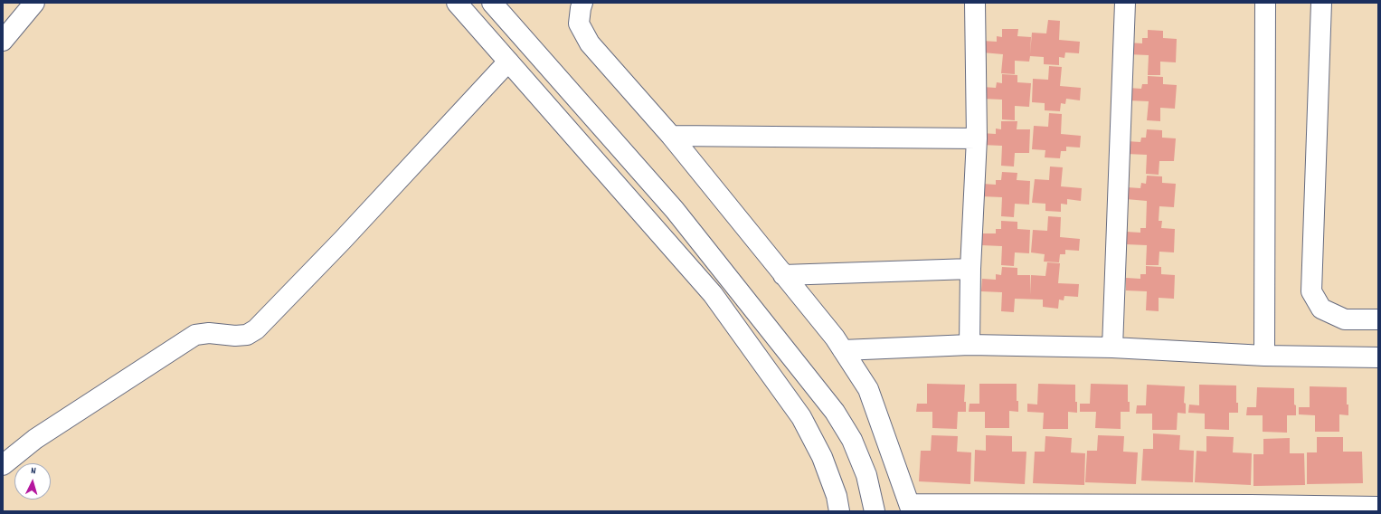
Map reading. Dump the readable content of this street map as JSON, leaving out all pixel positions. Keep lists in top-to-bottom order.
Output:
{
  "north": "top"
}
